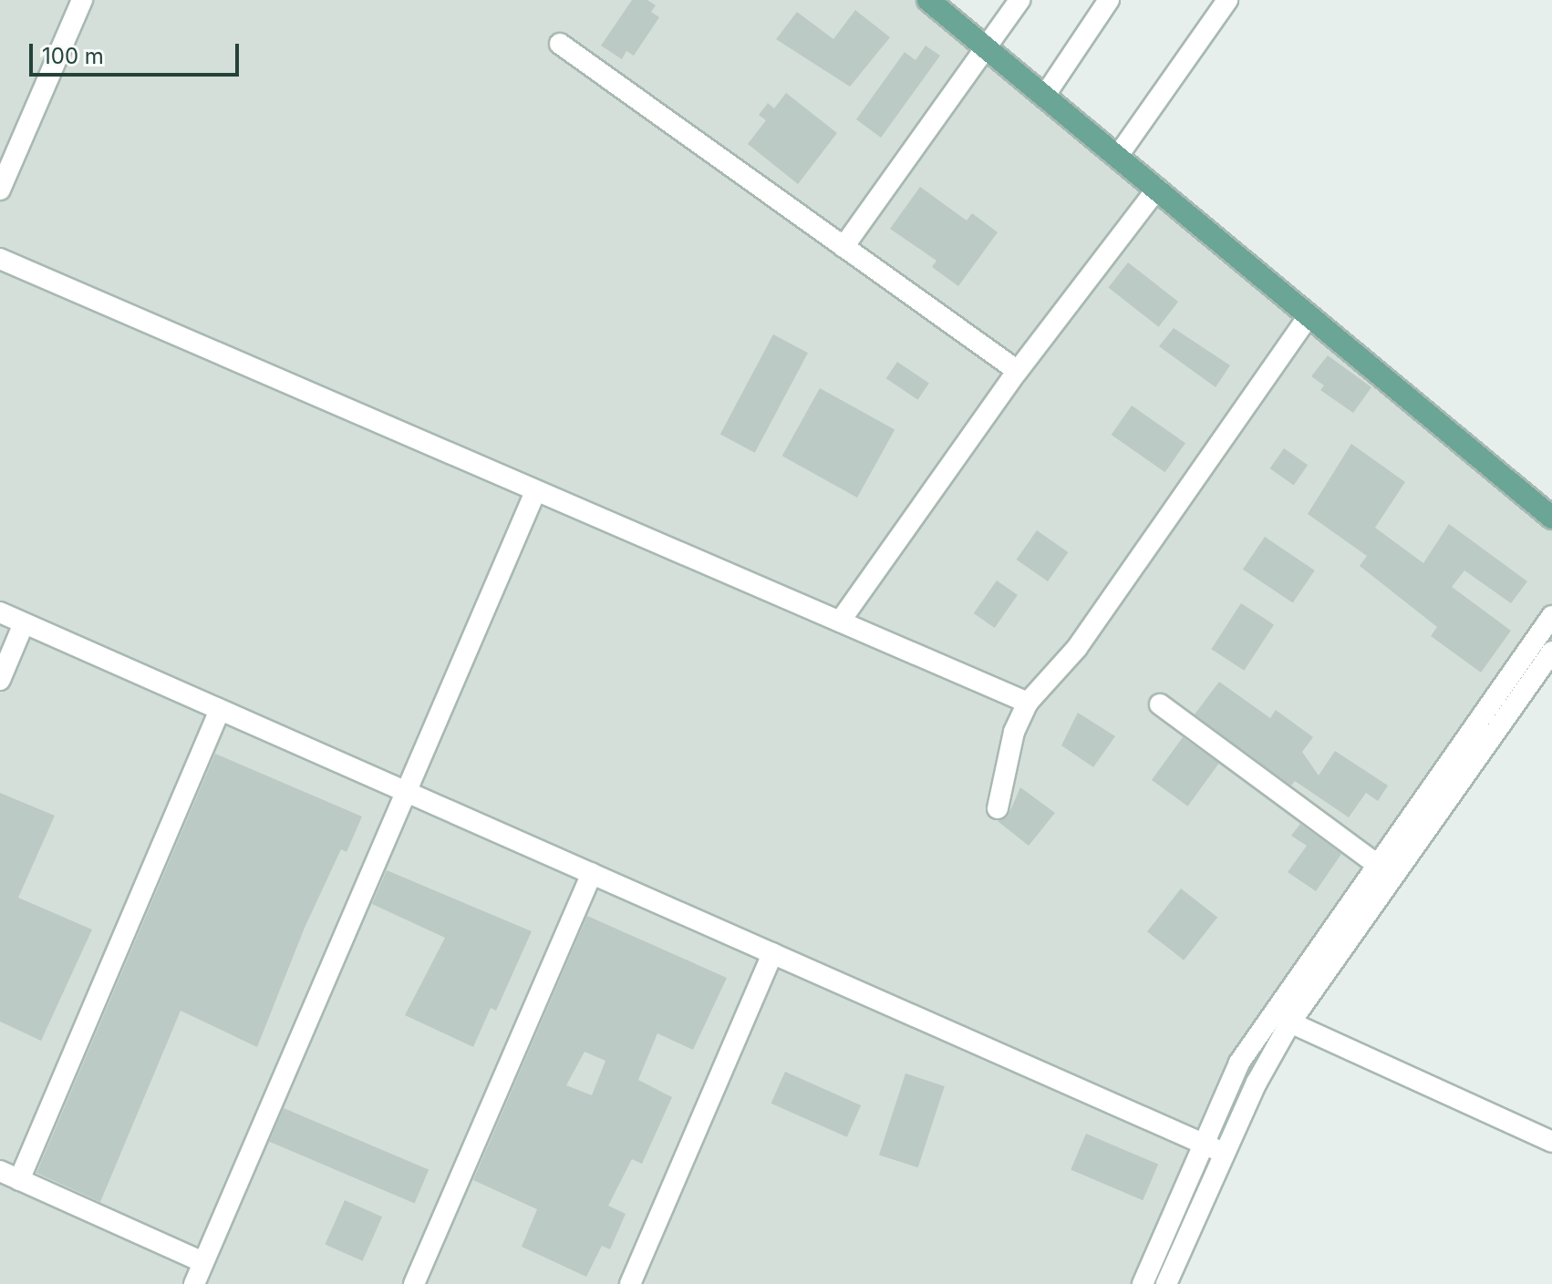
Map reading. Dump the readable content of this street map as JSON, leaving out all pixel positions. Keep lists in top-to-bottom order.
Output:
{
  "scale_bar": "100 m"
}
